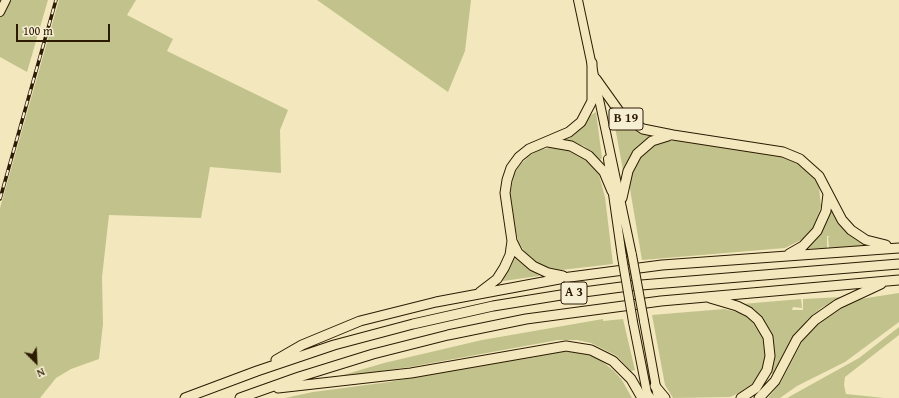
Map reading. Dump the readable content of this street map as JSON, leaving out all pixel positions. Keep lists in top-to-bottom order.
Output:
{
  "streets": {
    "highway": ["B 19", "A 3"]
  },
  "scale_bar": "100 m",
  "north": "bottom right"
}
